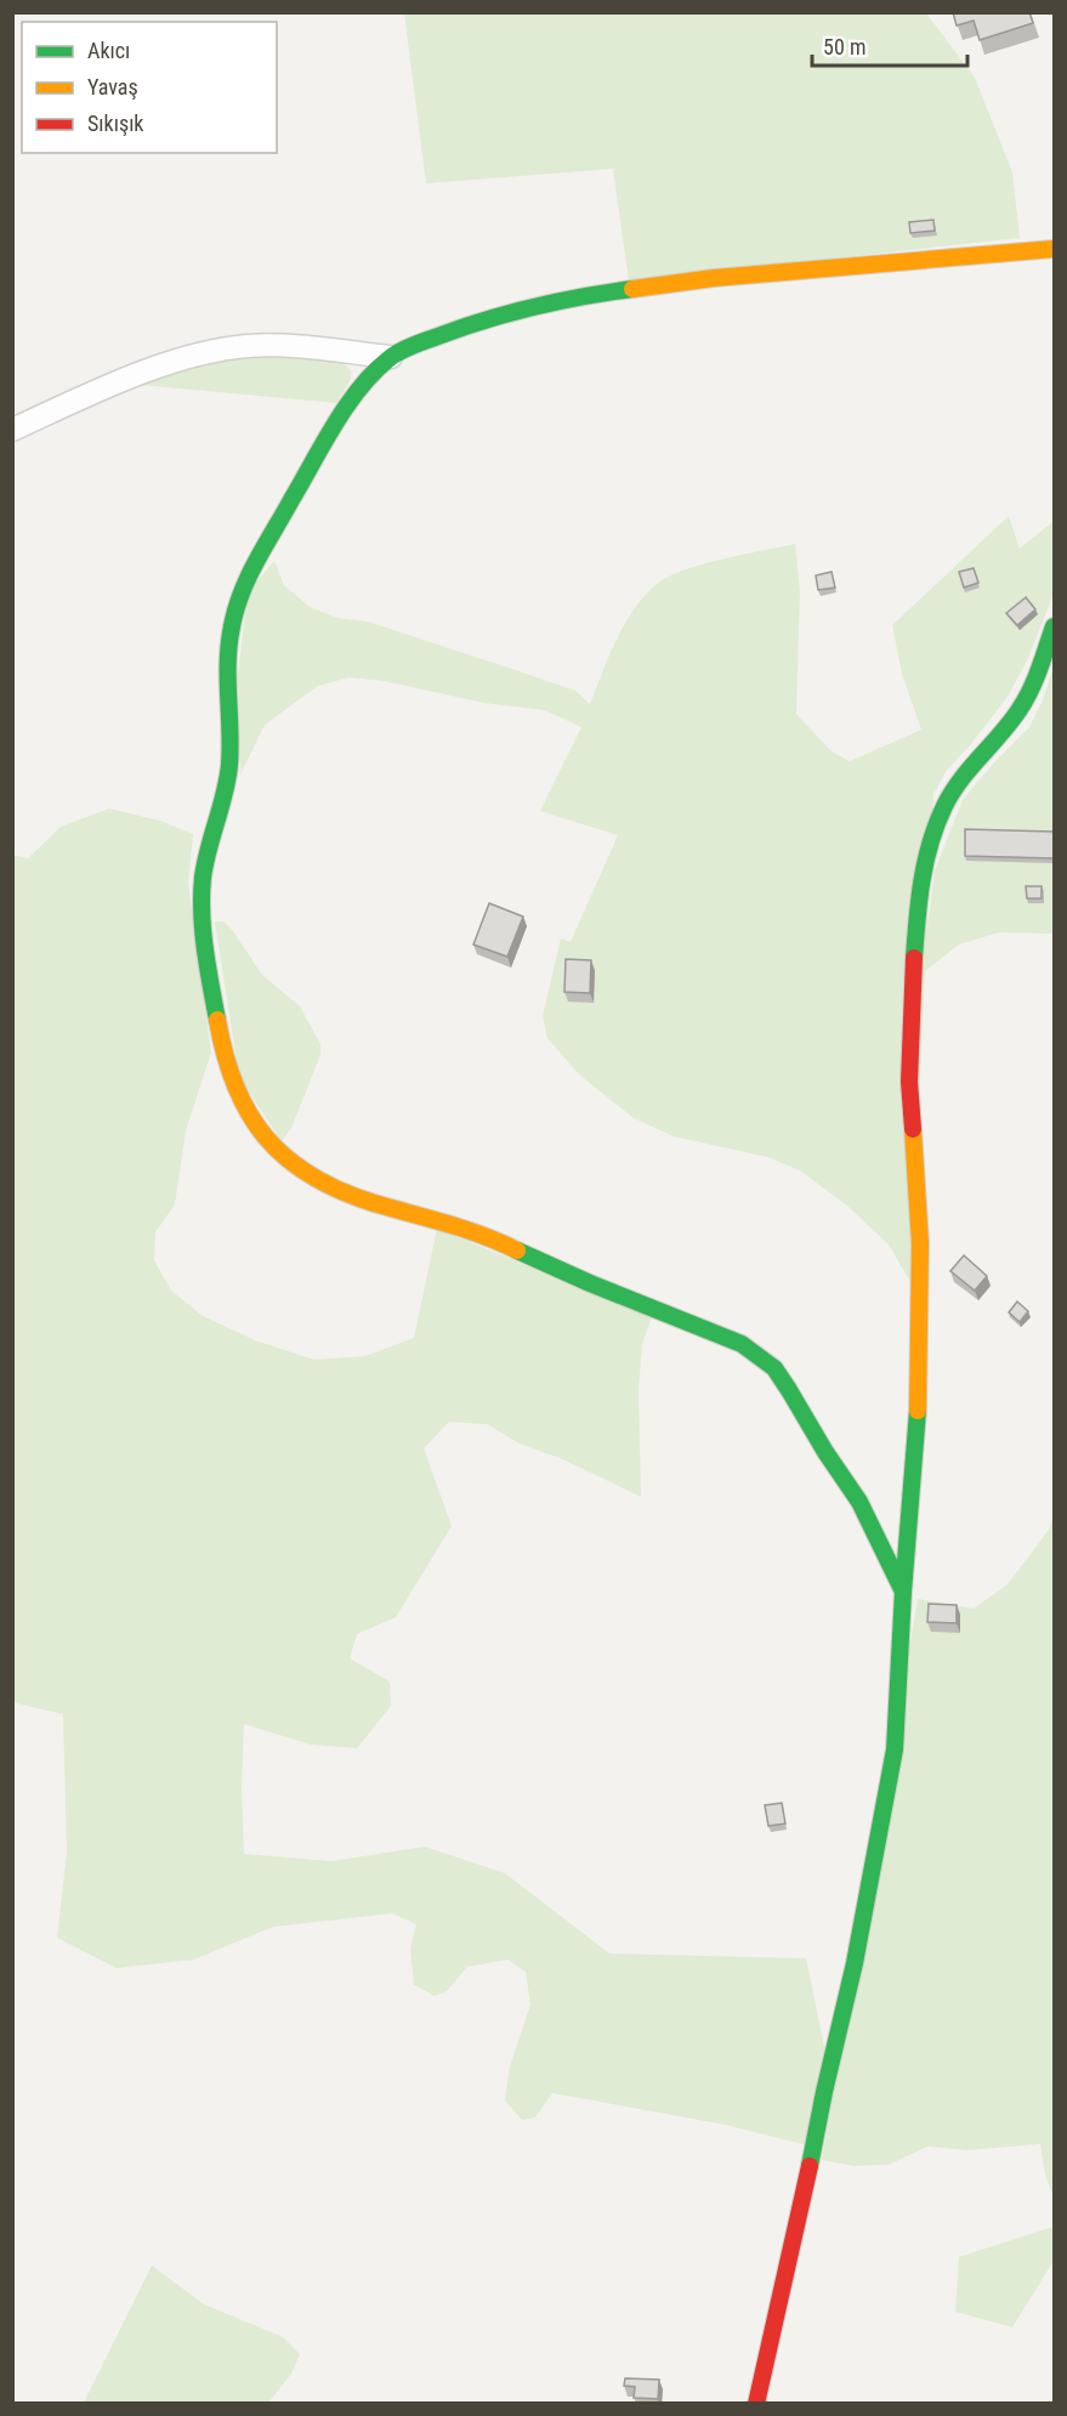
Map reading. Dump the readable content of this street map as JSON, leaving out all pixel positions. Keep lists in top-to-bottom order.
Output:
{
  "legend": ["Akıcı", "Yavaş", "Sıkışık"],
  "scale_bar": "50 m"
}
